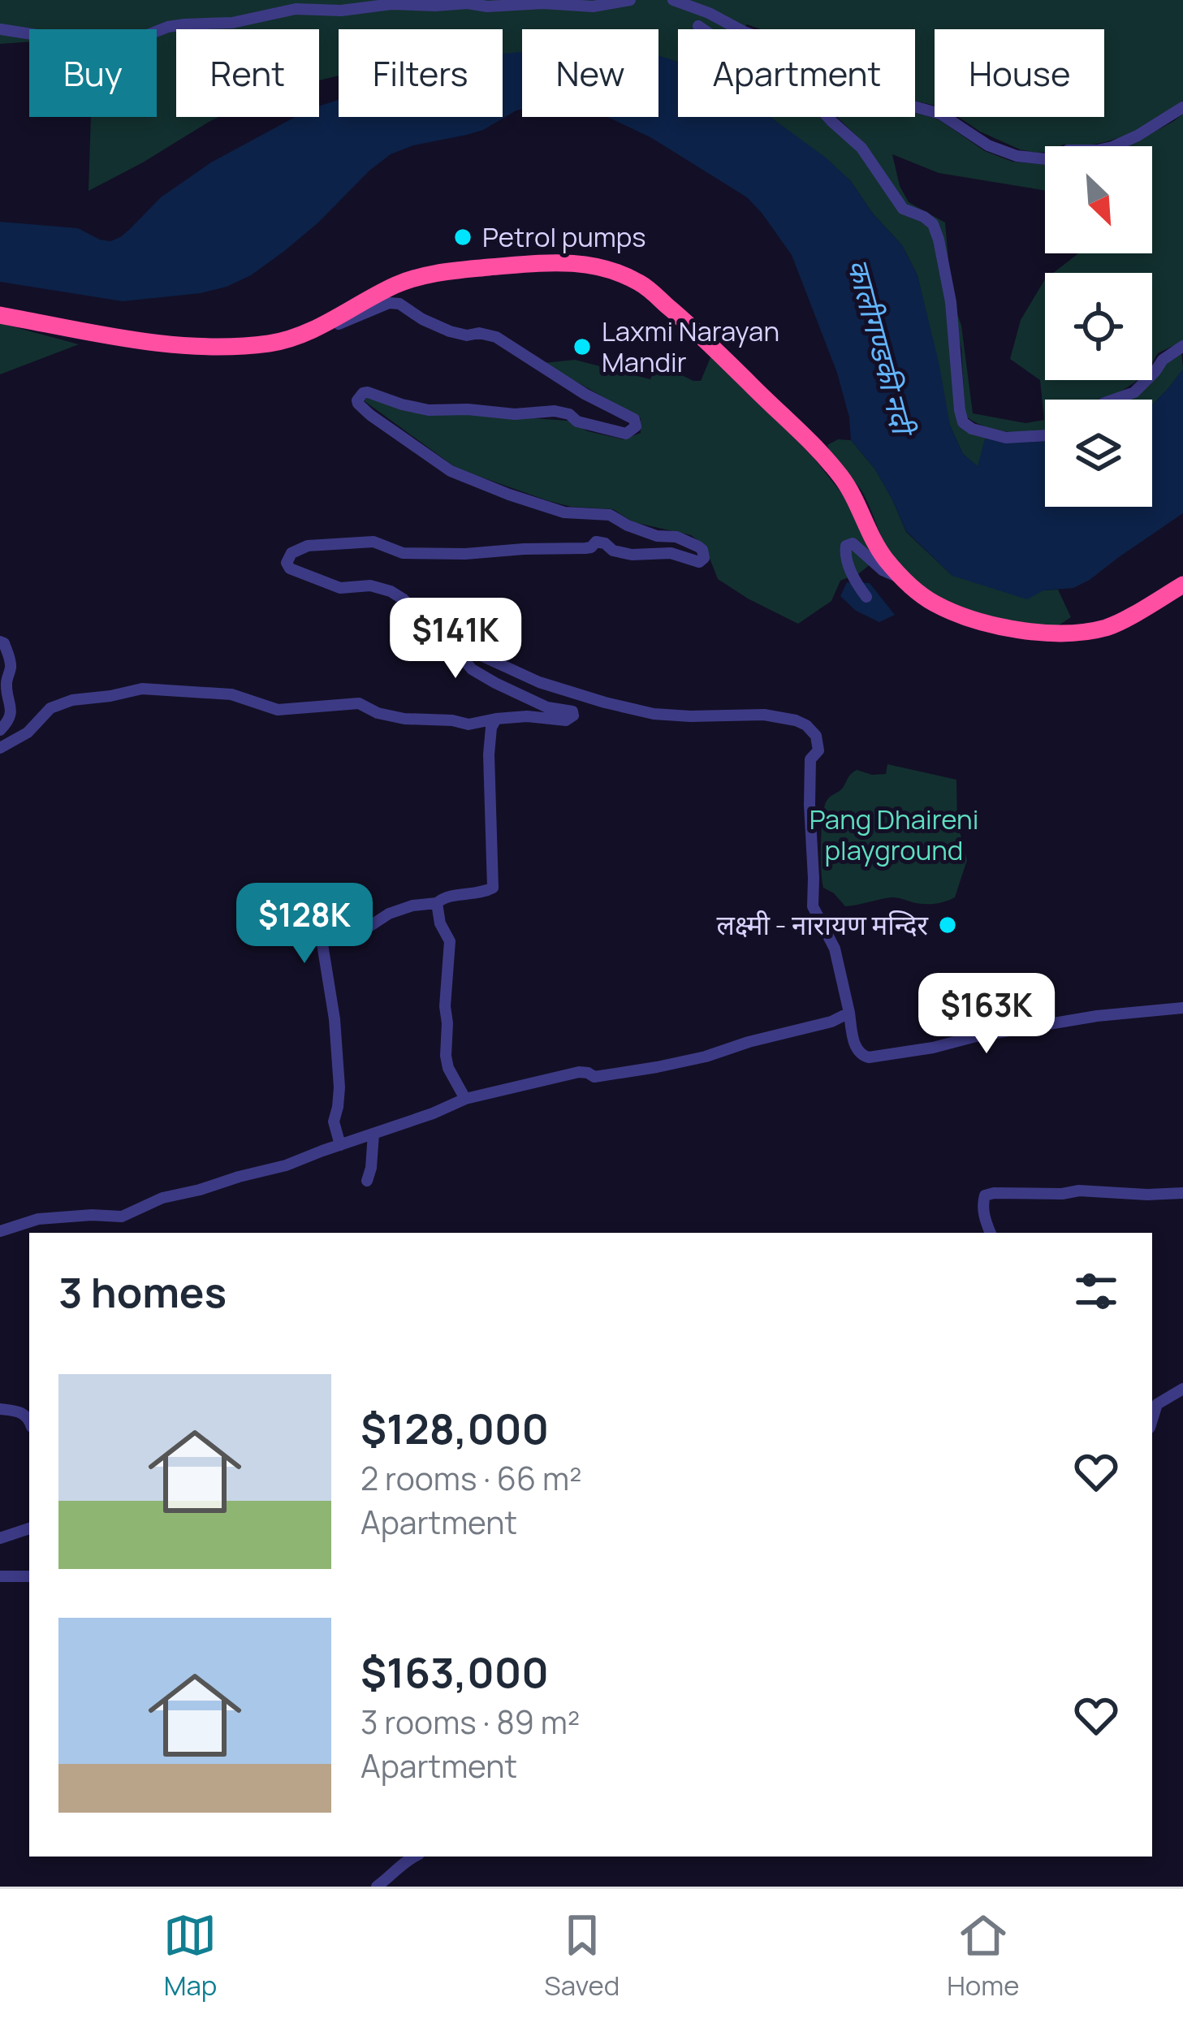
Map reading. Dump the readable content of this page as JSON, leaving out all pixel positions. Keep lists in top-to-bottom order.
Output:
{
  "water": ["कालीगण्डकी नदी"],
  "parks": ["Pang Dhaireni playground"],
  "places": ["Petrol pumps", "Laxmi Narayan Mandir", "लक्ष्मी - नारायण मन्दिर"],
  "north": "bottom right",
  "page": {
    "chip": [
      "Buy",
      "Rent",
      "Filters",
      "New",
      "Apartment",
      "House"
    ],
    "price": ["$141K", "$128K", "$163K"],
    "heading": "3 homes",
    "list": [
      {
        "name": "$128,000",
        "note": "2 rooms · 66 m² · Apartment"
      },
      {
        "name": "$163,000",
        "note": "3 rooms · 89 m² · Apartment"
      }
    ],
    "tabs": ["Map", "Saved", "Home"]
  }
}
